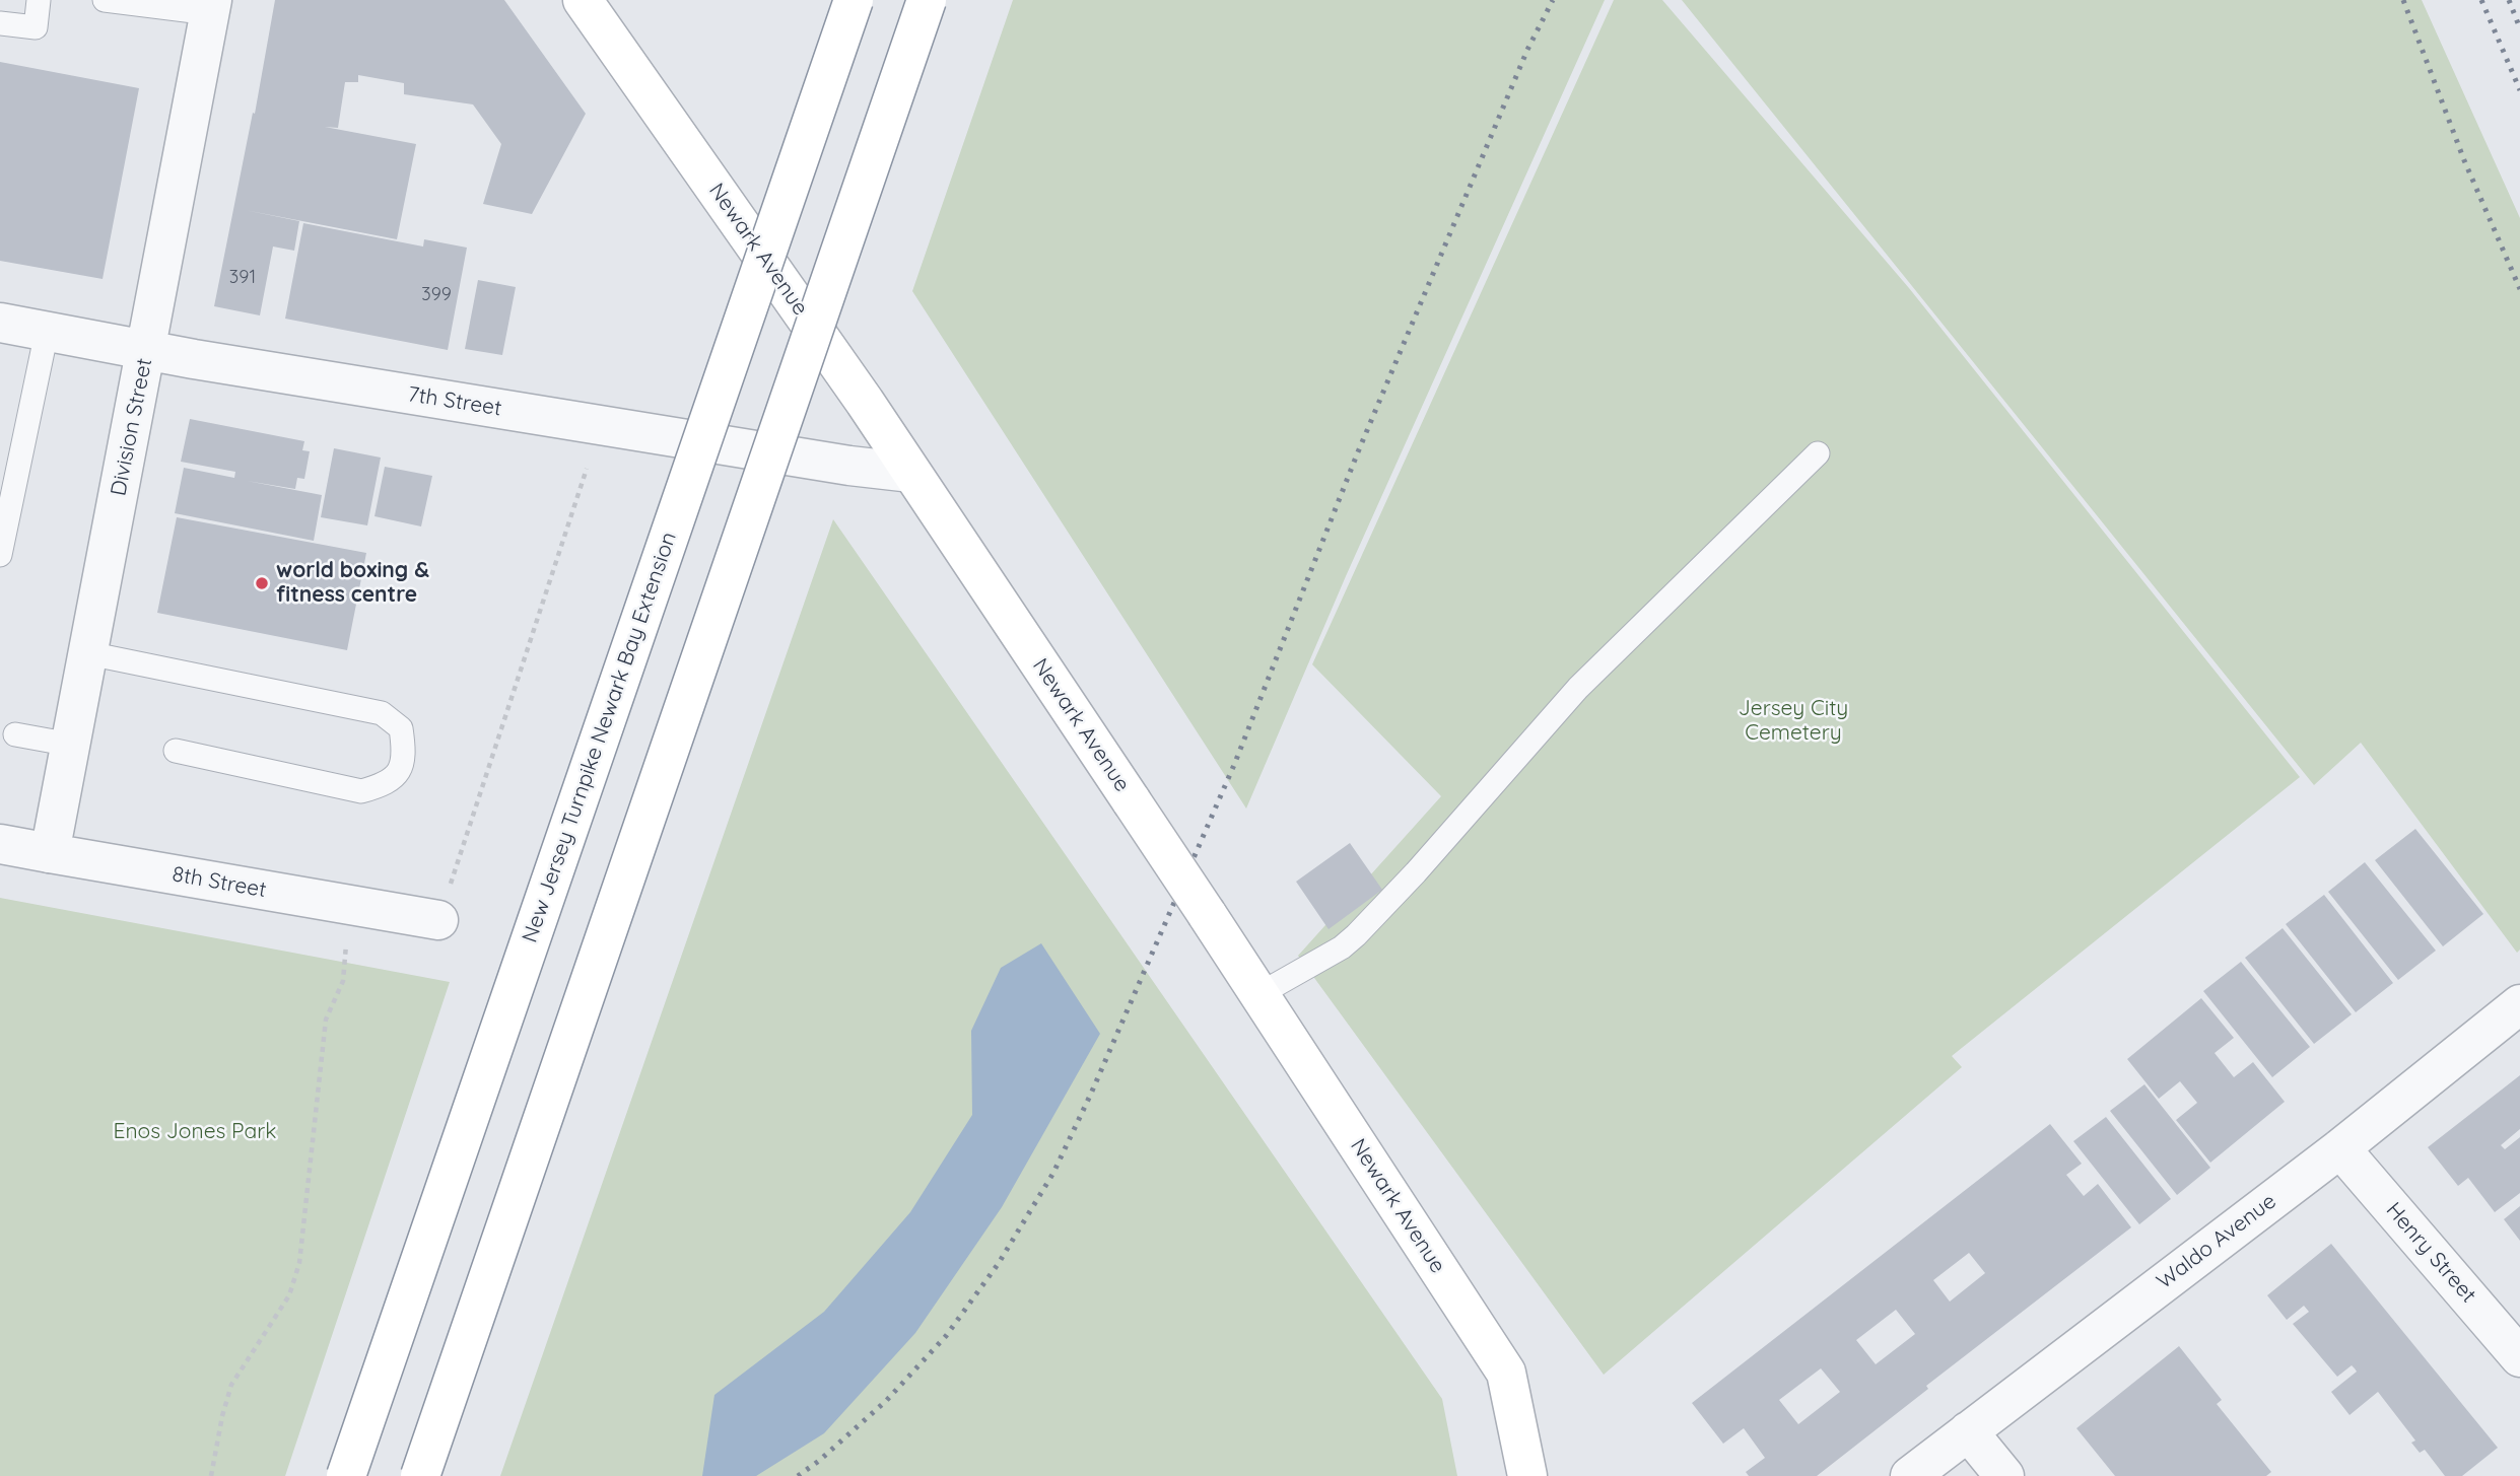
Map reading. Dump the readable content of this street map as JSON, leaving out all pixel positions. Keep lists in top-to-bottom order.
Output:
{
  "streets": {
    "main road": ["Newark Avenue", "New Jersey Turnpike Newark Bay Extension"],
    "street": [
      "7th Street",
      "Division Street",
      "8th Street",
      "Waldo Avenue",
      "Henry Street"
    ]
  },
  "crossings": [
    ["Newark Avenue", "7th Street"],
    ["7th Street", "Division Street"],
    ["Division Street", "8th Street"],
    ["Waldo Avenue", "Henry Street"]
  ],
  "parks": ["Jersey City Cemetery", "Enos Jones Park"],
  "places": ["world boxing & fitness centre"],
  "house_numbers": ["391", "399"]
}
